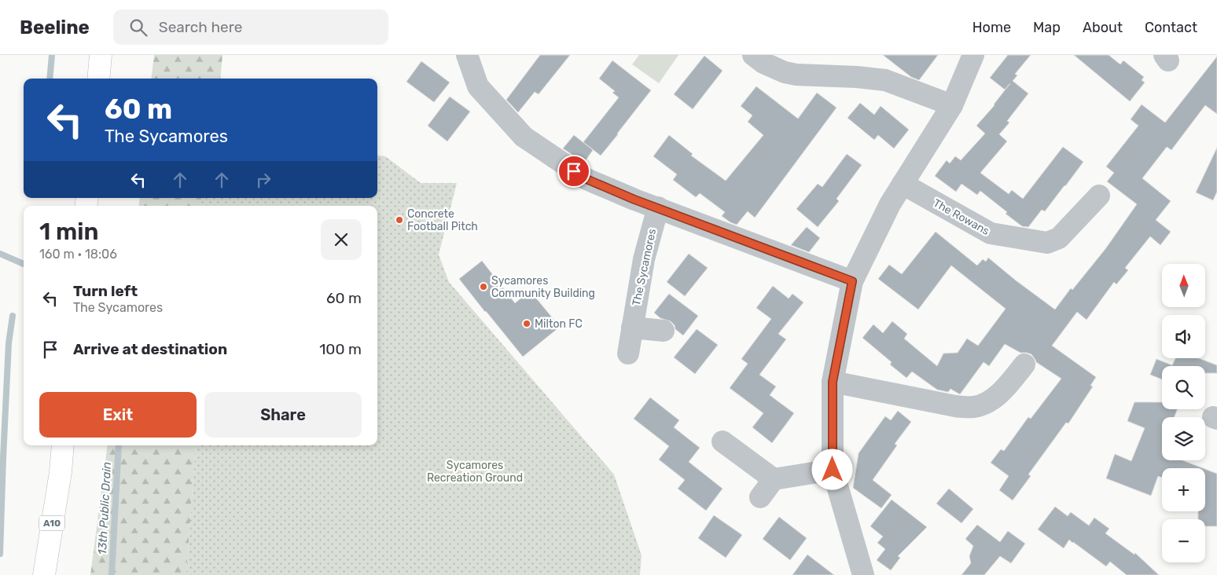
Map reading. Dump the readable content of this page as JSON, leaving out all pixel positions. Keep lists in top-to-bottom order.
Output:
{
  "streets": {
    "highway": ["A10"],
    "street": ["The Rowans", "The Sycamores"]
  },
  "water": ["13th Public Drain"],
  "parks": ["Sycamores Recreation Ground"],
  "places": ["Concrete Football Pitch", "Sycamores Community Building", "Milton FC"],
  "north": "top",
  "page": {
    "header": "Beeline",
    "search": "Search here",
    "nav": [
      "Home",
      "Map",
      "About",
      "Contact"
    ],
    "turn": ["60 m", "The Sycamores"],
    "heading": ["1 min", "160 m · 18:06"],
    "map_buttons": ["+", "−"],
    "list": [
      {
        "name": "Turn left",
        "note": "The Sycamores",
        "value": "60 m"
      },
      {
        "name": "Arrive at destination",
        "value": "100 m"
      }
    ],
    "buttons": ["Exit", "Share"]
  }
}
